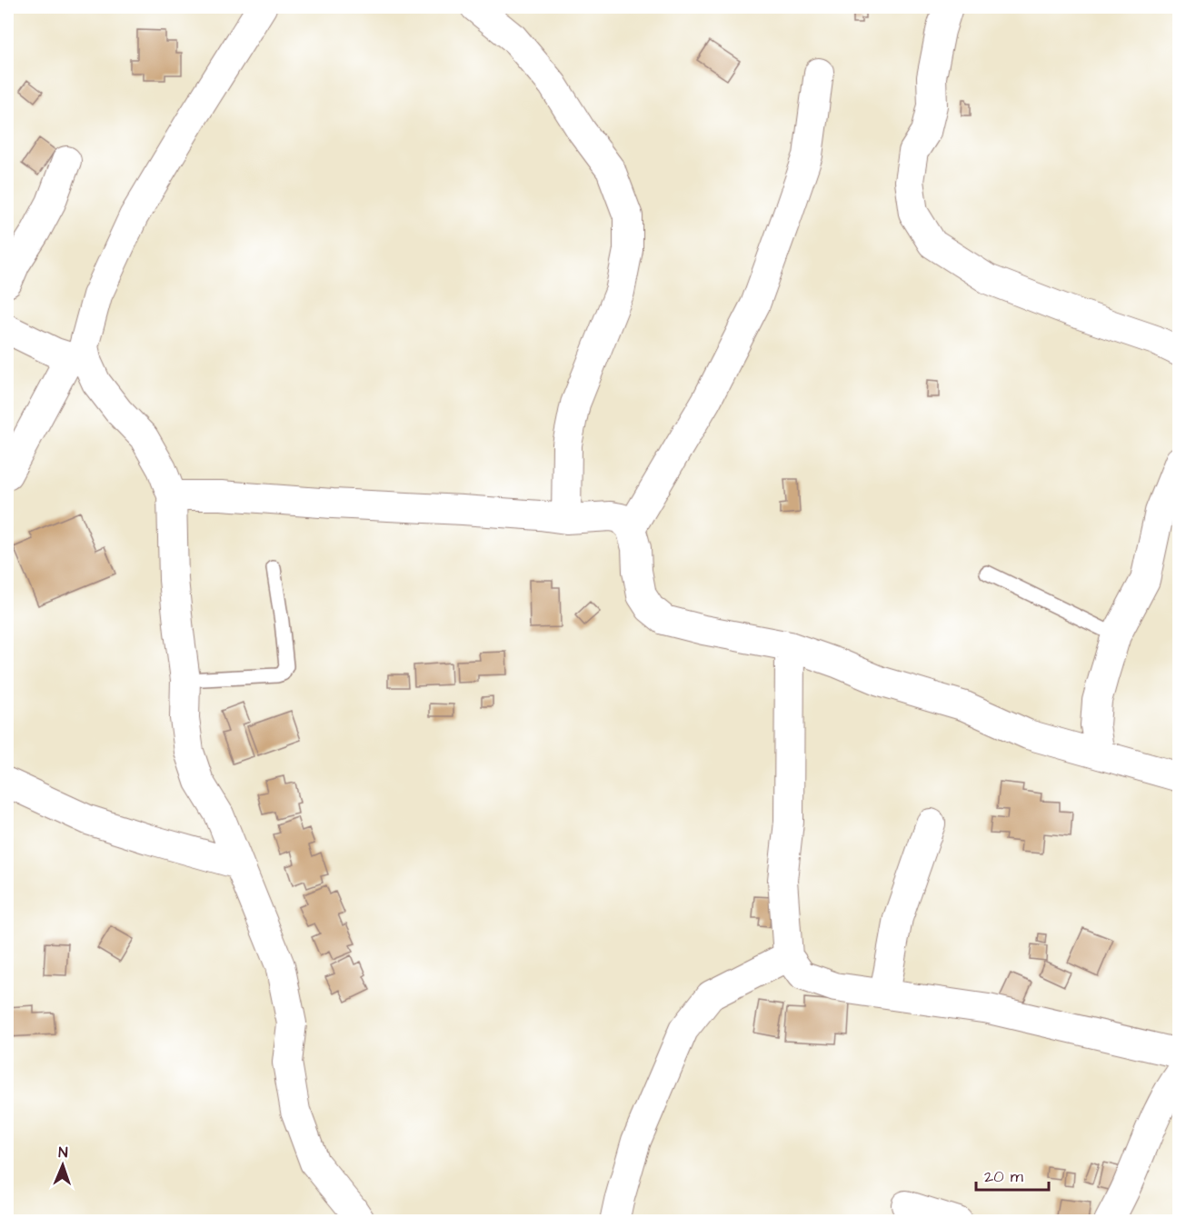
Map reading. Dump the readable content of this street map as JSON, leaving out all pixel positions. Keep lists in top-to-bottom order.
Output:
{
  "scale_bar": "20 m",
  "north": "top"
}
